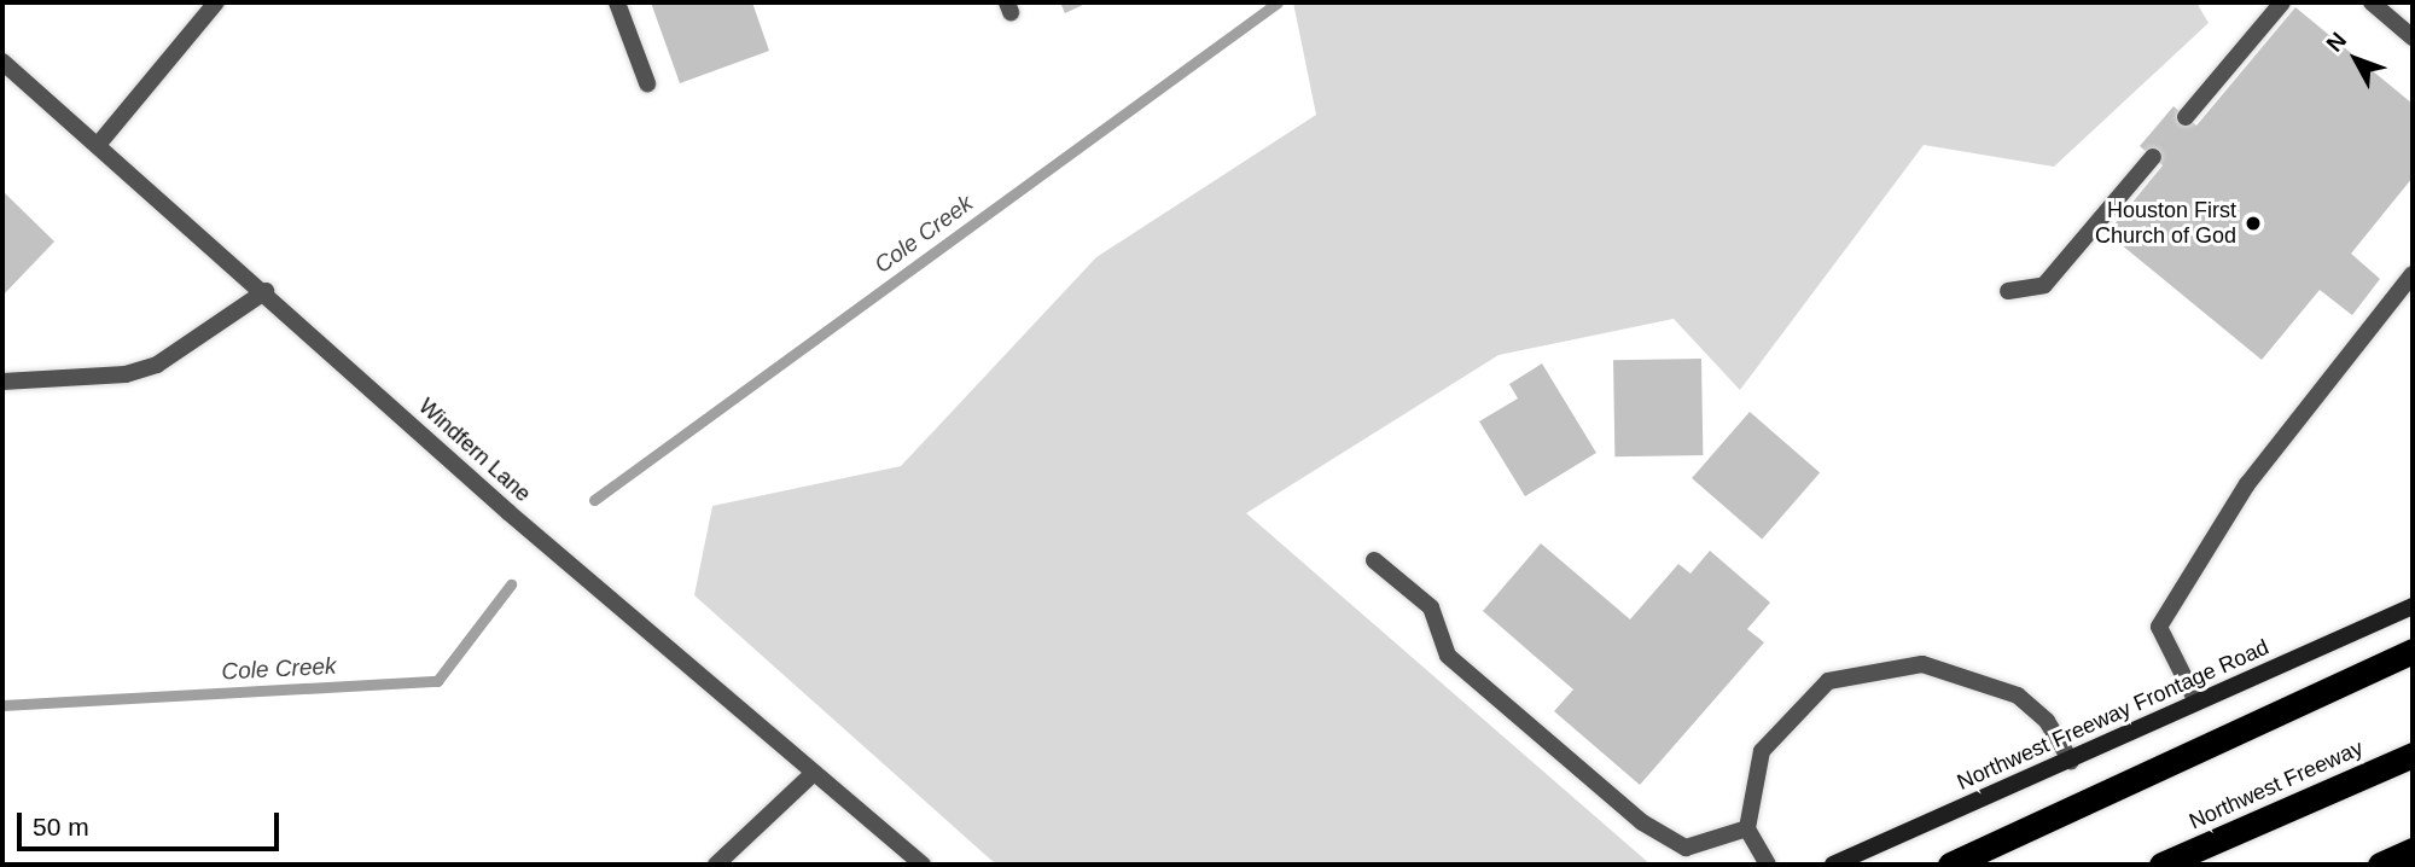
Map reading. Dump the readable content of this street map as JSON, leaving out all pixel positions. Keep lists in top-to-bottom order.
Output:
{
  "streets": {
    "highway": ["Northwest Freeway"],
    "main road": ["Northwest Freeway Frontage Road"],
    "street": ["Windfern Lane"]
  },
  "water": ["Cole Creek"],
  "places": ["Houston First Church of God"],
  "scale_bar": "50 m",
  "north": "top left"
}
